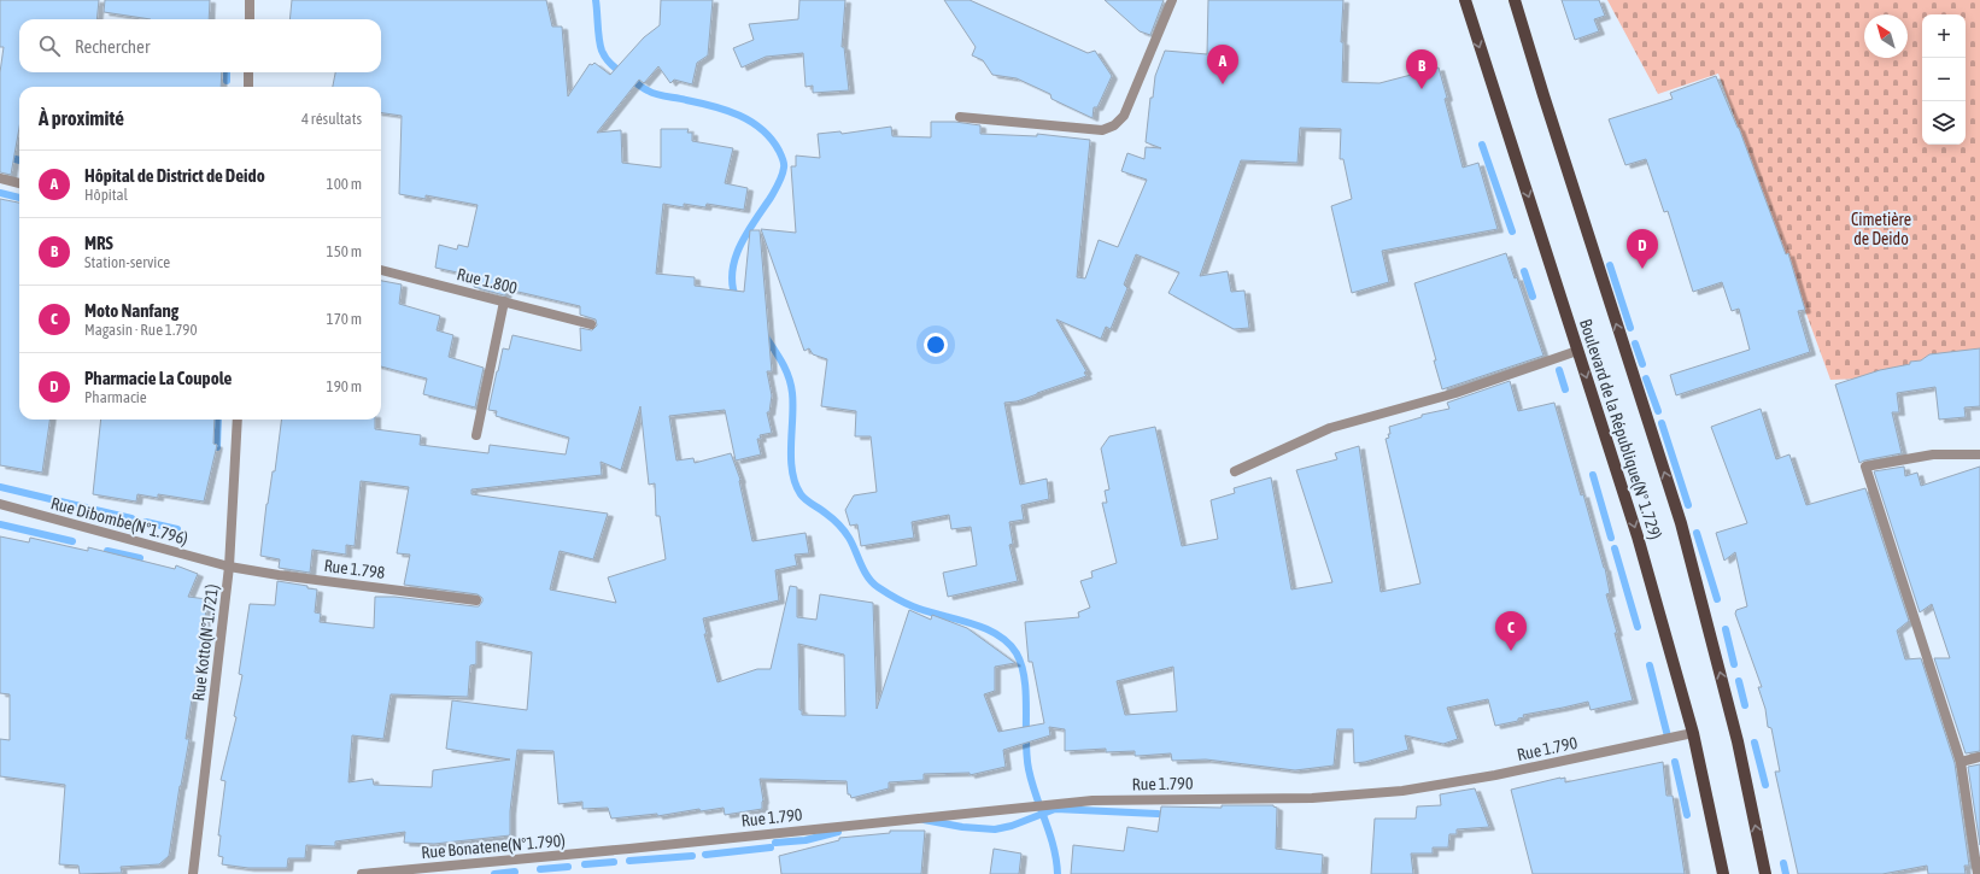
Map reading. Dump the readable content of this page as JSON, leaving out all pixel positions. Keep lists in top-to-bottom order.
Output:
{
  "streets": {
    "main road": ["Boulevard de la République(N° 1.729)"],
    "street": [
      "Rue 1.800",
      "Rue Dibombe(N°1.796)",
      "Rue 1.798",
      "Rue Kotto(N°1.721)",
      "Rue 1.790",
      "Rue Bonatene(N°1.790)"
    ]
  },
  "crossings": [
    ["Boulevard de la République(N° 1.729)", "Rue 1.790"],
    ["Rue Dibombe(N°1.796)", "Rue 1.798"],
    ["Rue Dibombe(N°1.796)", "Rue Kotto(N°1.721)"],
    ["Rue 1.798", "Rue Kotto(N°1.721)"],
    ["Rue 1.790", "Rue Bonatene(N°1.790)"]
  ],
  "parks": ["Cimetière de Deido"],
  "north": "top left",
  "page": {
    "map_buttons": ["+", "−"],
    "search": "Rechercher",
    "pins": [
      "A",
      "B",
      "D",
      "C"
    ],
    "heading": ["À proximité", "4 résultats"],
    "list": [
      {
        "mark": "A",
        "name": "Hôpital de District de Deido",
        "note": "Hôpital",
        "value": "100 m"
      },
      {
        "mark": "B",
        "name": "MRS",
        "note": "Station-service",
        "value": "150 m"
      },
      {
        "mark": "C",
        "name": "Moto Nanfang",
        "note": "Magasin · Rue 1.790",
        "value": "170 m"
      },
      {
        "mark": "D",
        "name": "Pharmacie La Coupole",
        "note": "Pharmacie",
        "value": "190 m"
      }
    ]
  }
}
